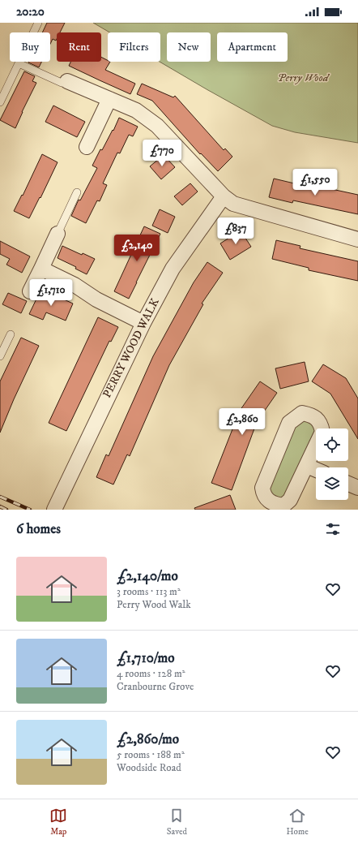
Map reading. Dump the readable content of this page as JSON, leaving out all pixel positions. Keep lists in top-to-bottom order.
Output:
{
  "streets": {
    "street": ["PERRY WOOD WALK"]
  },
  "parks": ["Perry Wood"],
  "page": {
    "status": "20:20",
    "chip": [
      "Buy",
      "Rent",
      "Filters",
      "New",
      "Apartment"
    ],
    "price": [
      "£770",
      "£1,550",
      "£837",
      "£2,140",
      "£1,710",
      "£2,860"
    ],
    "heading": "6 homes",
    "list": [
      {
        "name": "£2,140/mo",
        "note": "3 rooms · 113 m² · Perry Wood Walk"
      },
      {
        "name": "£1,710/mo",
        "note": "4 rooms · 128 m² · Cranbourne Grove"
      },
      {
        "name": "£2,860/mo",
        "note": "5 rooms · 188 m² · Woodside Road"
      }
    ],
    "tabs": ["Map", "Saved", "Home"]
  }
}
